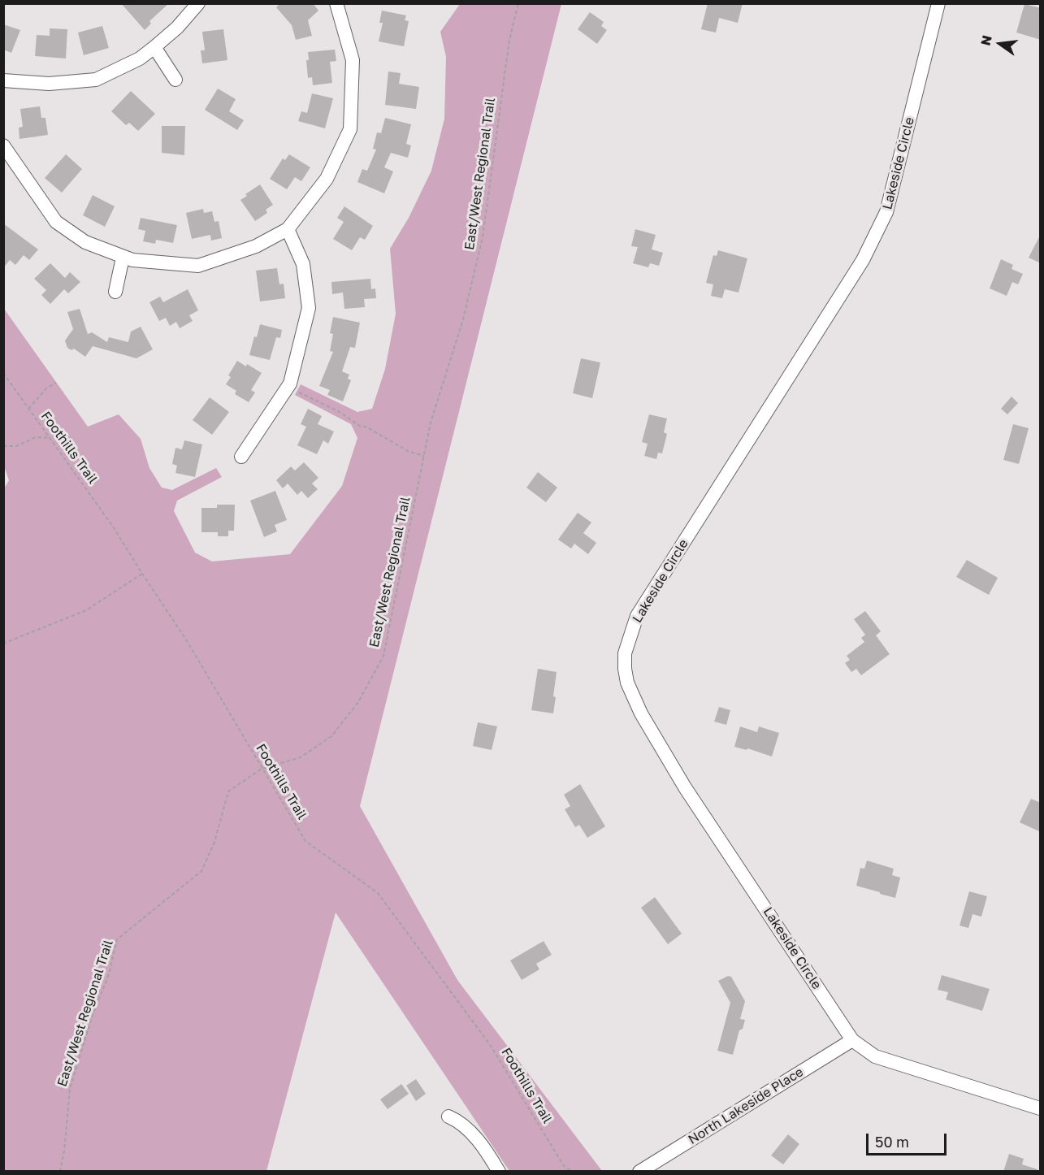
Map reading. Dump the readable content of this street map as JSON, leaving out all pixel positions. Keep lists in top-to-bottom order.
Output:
{
  "streets": {
    "street": ["Lakeside Circle", "North Lakeside Place"],
    "path": ["East/West Regional Trail", "Foothills Trail"]
  },
  "crossings": [
    ["Lakeside Circle", "North Lakeside Place"],
    ["East/West Regional Trail", "Foothills Trail"]
  ],
  "scale_bar": "50 m",
  "north": "left"
}
